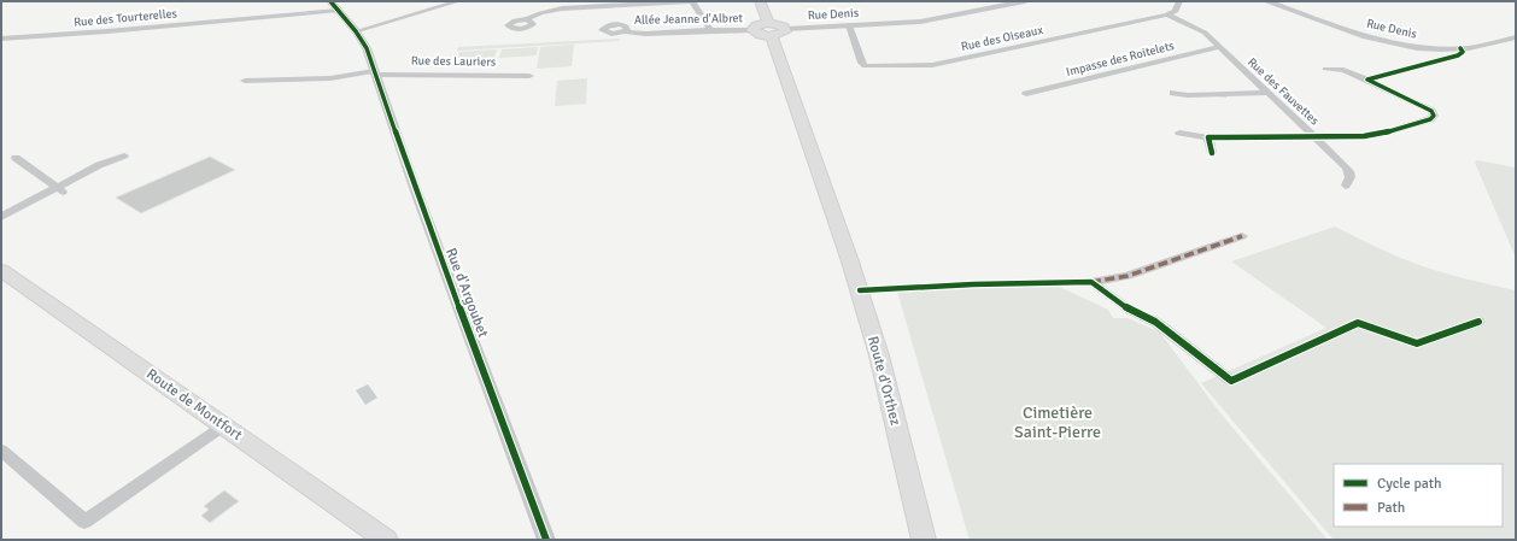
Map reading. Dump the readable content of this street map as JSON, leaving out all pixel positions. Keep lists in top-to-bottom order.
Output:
{
  "streets": {
    "main road": ["Route d'Orthez", "Route de Montfort"],
    "street": [
      "Rue Denis",
      "Rue des Tourterelles",
      "Allée Jeanne d'Albret",
      "Rue des Oiseaux",
      "Impasse des Roitelets",
      "Rue des Lauriers",
      "Rue des Fauvettes",
      "Rue d'Argoubet"
    ]
  },
  "crossings": [
    ["Rue Denis", "Rue des Oiseaux"],
    ["Rue des Tourterelles", "Rue d'Argoubet"],
    ["Rue des Oiseaux", "Rue des Fauvettes"],
    ["Impasse des Roitelets", "Rue des Fauvettes"],
    ["Rue des Lauriers", "Rue d'Argoubet"]
  ],
  "parks": ["Cimetière Saint-Pierre"],
  "legend": ["Cycle path", "Path"]
}
